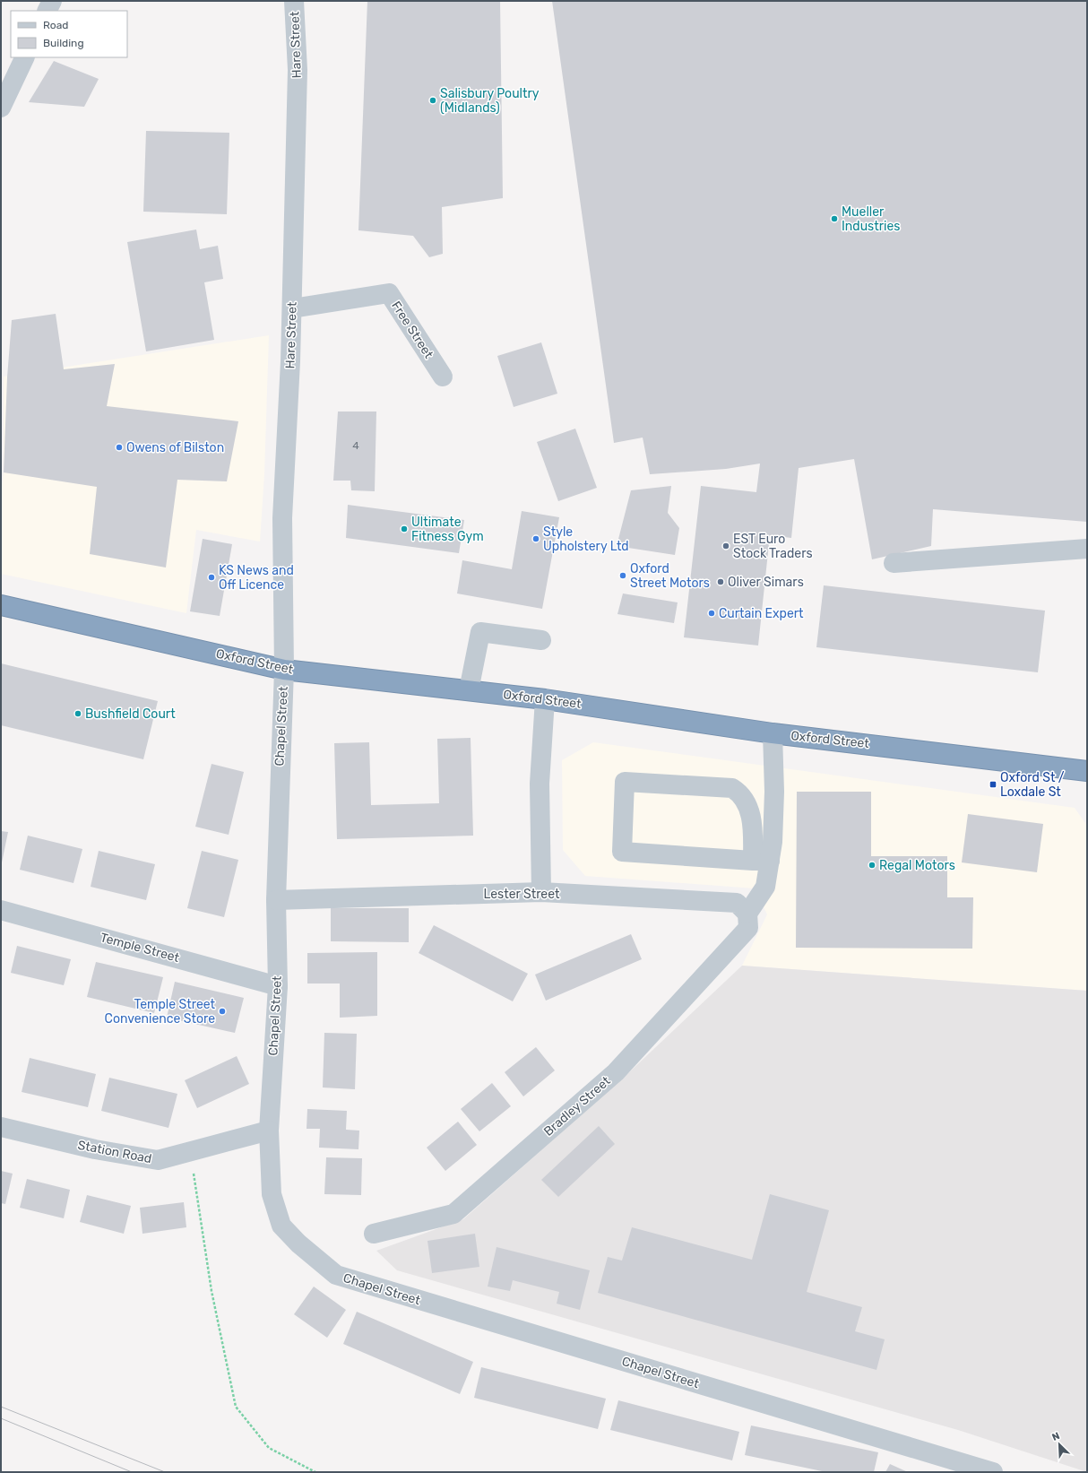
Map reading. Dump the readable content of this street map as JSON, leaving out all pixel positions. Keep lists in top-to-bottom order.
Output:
{
  "streets": {
    "highway": ["Oxford Street"],
    "street": [
      "Hare Street",
      "Free Street",
      "Chapel Street",
      "Lester Street",
      "Temple Street",
      "Bradley Street",
      "Station Road"
    ]
  },
  "crossings": [
    ["Hare Street", "Free Street"],
    ["Hare Street", "Oxford Street"],
    ["Hare Street", "Chapel Street"],
    ["Oxford Street", "Chapel Street"],
    ["Chapel Street", "Lester Street"],
    ["Chapel Street", "Temple Street"],
    ["Chapel Street", "Station Road"],
    ["Lester Street", "Bradley Street"]
  ],
  "places": {
    "other": [
      "Salisbury Poultry (Midlands)",
      "Mueller Industries",
      "Owens of Bilston",
      "Ultimate Fitness Gym",
      "Style Upholstery Ltd",
      "EST Euro Stock Traders",
      "Oxford Street Motors",
      "KS News and Off Licence",
      "Oliver Simars",
      "Curtain Expert",
      "Bushfield Court",
      "Regal Motors",
      "Temple Street Convenience Store"
    ],
    "transit": ["Oxford St / Loxdale St"]
  },
  "house_numbers": ["4"],
  "legend": ["Road", "Building"],
  "north": "top left"
}
